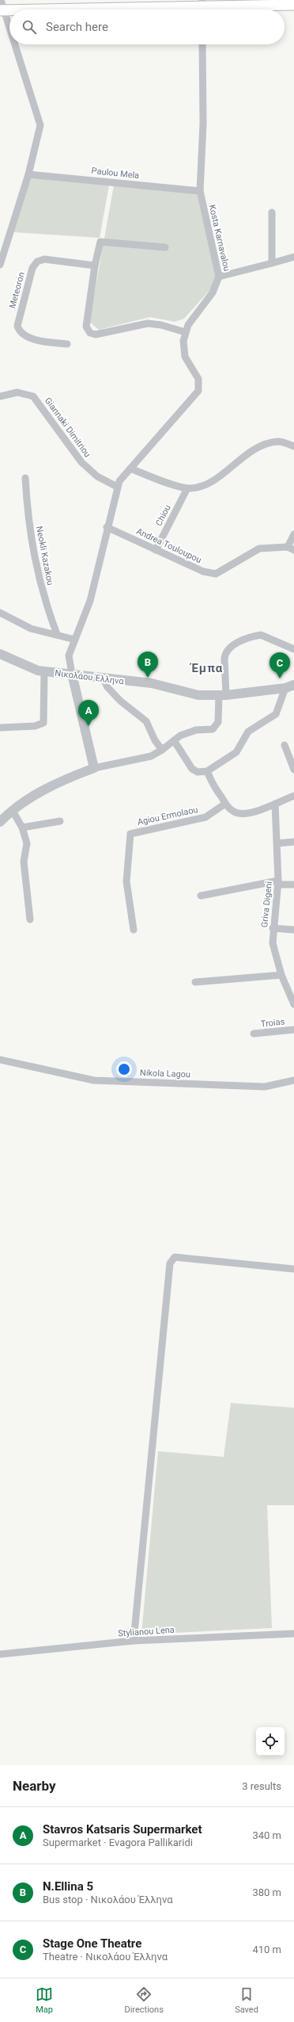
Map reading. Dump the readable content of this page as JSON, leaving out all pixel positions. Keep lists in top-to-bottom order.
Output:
{
  "streets": {
    "street": [
      "Paulou Mela",
      "Kosta Karnavalou",
      "Meteoron",
      "Giannaki Dimitriou",
      "Chiou",
      "Andrea Touloupou",
      "Neokli Kazakou",
      "Νικολάου Έλληνα",
      "Agiou Ermolaou",
      "Griva Digeni",
      "Troias",
      "Nikola Lagou",
      "Stylianou Lena"
    ]
  },
  "crossings": [
    ["Paulou Mela", "Kosta Karnavalou"],
    ["Kosta Karnavalou", "Giannaki Dimitriou"],
    ["Kosta Karnavalou", "Andrea Touloupou"],
    ["Kosta Karnavalou", "Νικολάου Έλληνα"],
    ["Chiou", "Andrea Touloupou"]
  ],
  "districts": ["Έμπα"],
  "page": {
    "search": "Search here",
    "pins": ["B", "C", "A"],
    "heading": ["Nearby", "3 results"],
    "list": [
      {
        "mark": "A",
        "name": "Stavros Katsaris Supermarket",
        "note": "Supermarket · Evagora Pallikaridi",
        "value": "340 m"
      },
      {
        "mark": "B",
        "name": "N.Ellina 5",
        "note": "Bus stop · Νικολάου Έλληνα",
        "value": "380 m"
      },
      {
        "mark": "C",
        "name": "Stage One Theatre",
        "note": "Theatre · Νικολάου Έλληνα",
        "value": "410 m"
      }
    ],
    "nav": ["Map", "Directions", "Saved"]
  }
}
